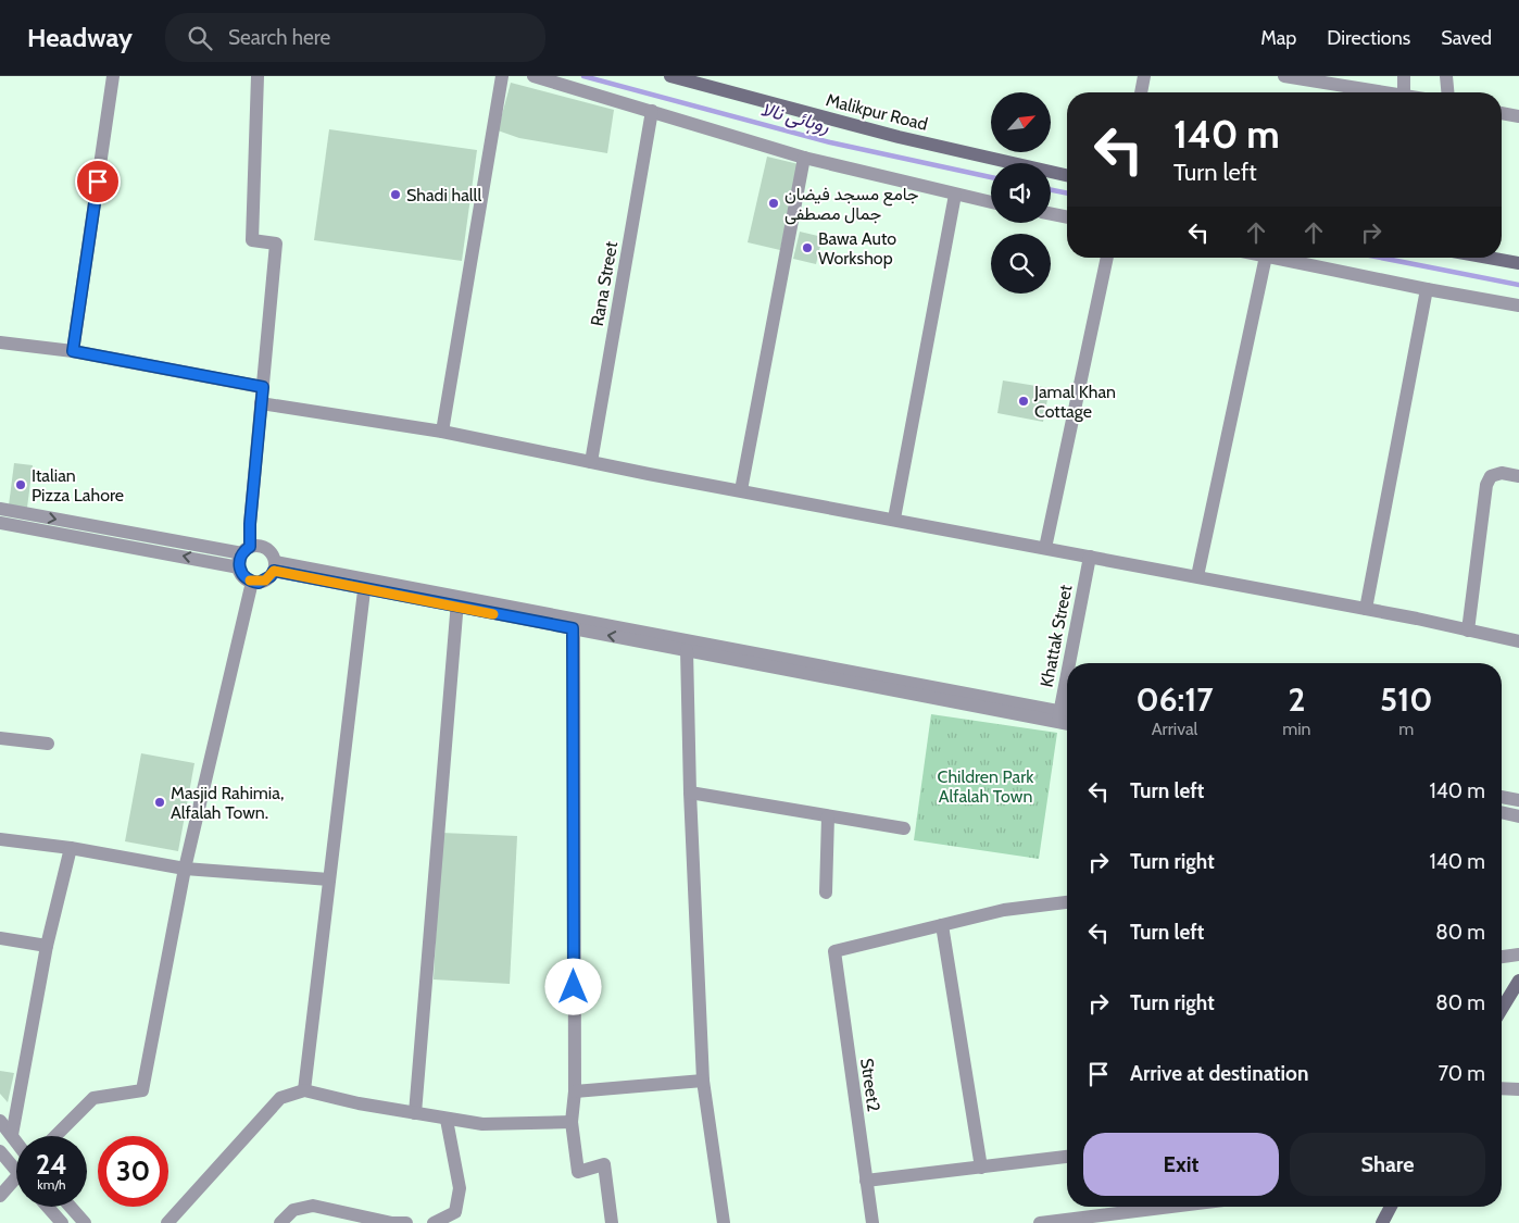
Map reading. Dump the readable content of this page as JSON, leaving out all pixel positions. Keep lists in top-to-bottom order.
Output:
{
  "streets": {
    "street": [
      "Malikpur Road",
      "Rana Street",
      "Khattak Street",
      "Street2"
    ]
  },
  "water": ["روہائی نالا"],
  "parks": ["Children Park Alfalah Town"],
  "places": [
    "Shadi halll",
    "جامع مسجد فیضان جمال مصطفی",
    "Bawa Auto Workshop",
    "Jamal Khan Cottage",
    "Italian Pizza Lahore",
    "Masjid Rahimia, Alfalah Town."
  ],
  "north": "top right",
  "page": {
    "header": "Headway",
    "search": "Search here",
    "nav": ["Map", "Directions", "Saved"],
    "turn": ["140 m", "Turn left"],
    "eta": [
      "06:17",
      "Arrival",
      "2",
      "min",
      "510",
      "m"
    ],
    "list": [
      {
        "name": "Turn left",
        "value": "140 m"
      },
      {
        "name": "Turn right",
        "value": "140 m"
      },
      {
        "name": "Turn left",
        "value": "80 m"
      },
      {
        "name": "Turn right",
        "value": "80 m"
      },
      {
        "name": "Arrive at destination",
        "value": "70 m"
      }
    ],
    "buttons": ["Exit", "Share"],
    "speed": "24 km/h",
    "limit": "30"
  }
}
